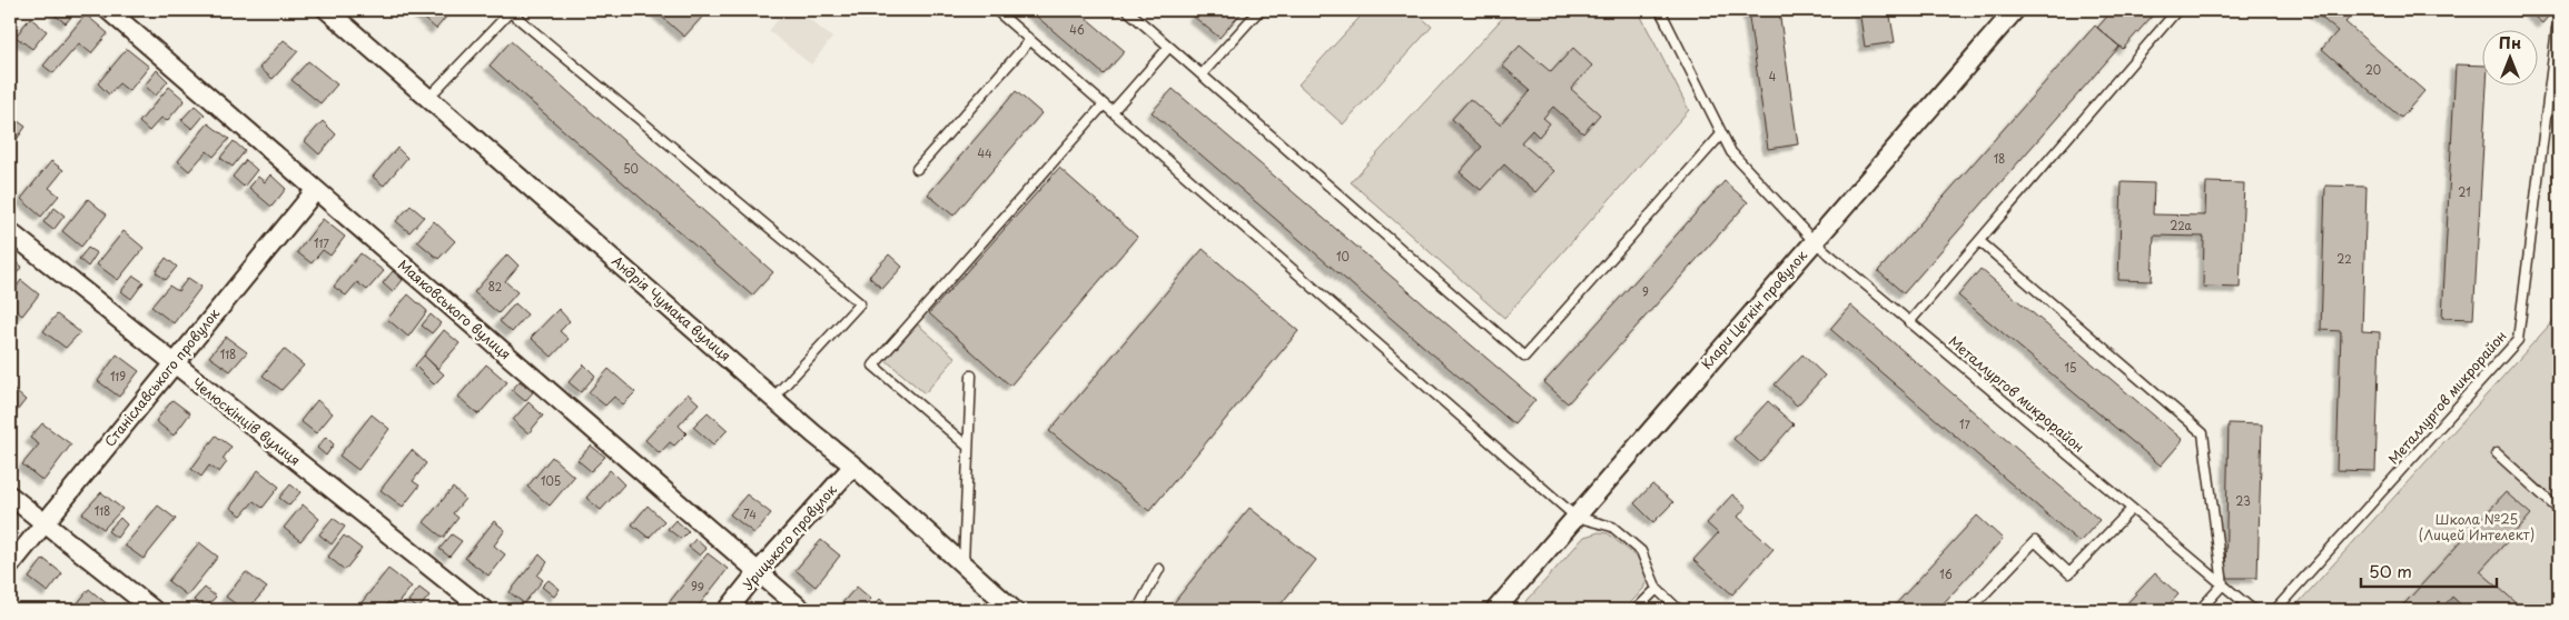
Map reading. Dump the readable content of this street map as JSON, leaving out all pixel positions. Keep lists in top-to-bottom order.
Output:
{
  "streets": {
    "street": [
      "Андрія Чумака вулиця",
      "Маяковського вулиця",
      "Клари Цеткін провулок",
      "Станіславського провулок",
      "Челюскінців вулиця",
      "Урицького провулок"
    ],
    "lane": ["Металлургов микрорайон"]
  },
  "crossings": [
    ["Андрія Чумака вулиця", "Урицького провулок"],
    ["Маяковського вулиця", "Станіславського провулок"],
    ["Маяковського вулиця", "Урицького провулок"],
    ["Клари Цеткін провулок", "Металлургов микрорайон"],
    ["Станіславського провулок", "Челюскінців вулиця"]
  ],
  "parks": ["Школа №25 (Лицей Интелект)"],
  "house_numbers": [
    "46",
    "20",
    "4",
    "44",
    "18",
    "50",
    "21",
    "22а",
    "117",
    "10",
    "22",
    "82",
    "9",
    "118",
    "15",
    "119",
    "17",
    "105",
    "23",
    "118",
    "74",
    "16",
    "99"
  ],
  "scale_bar": "50 m",
  "north": "top"
}
